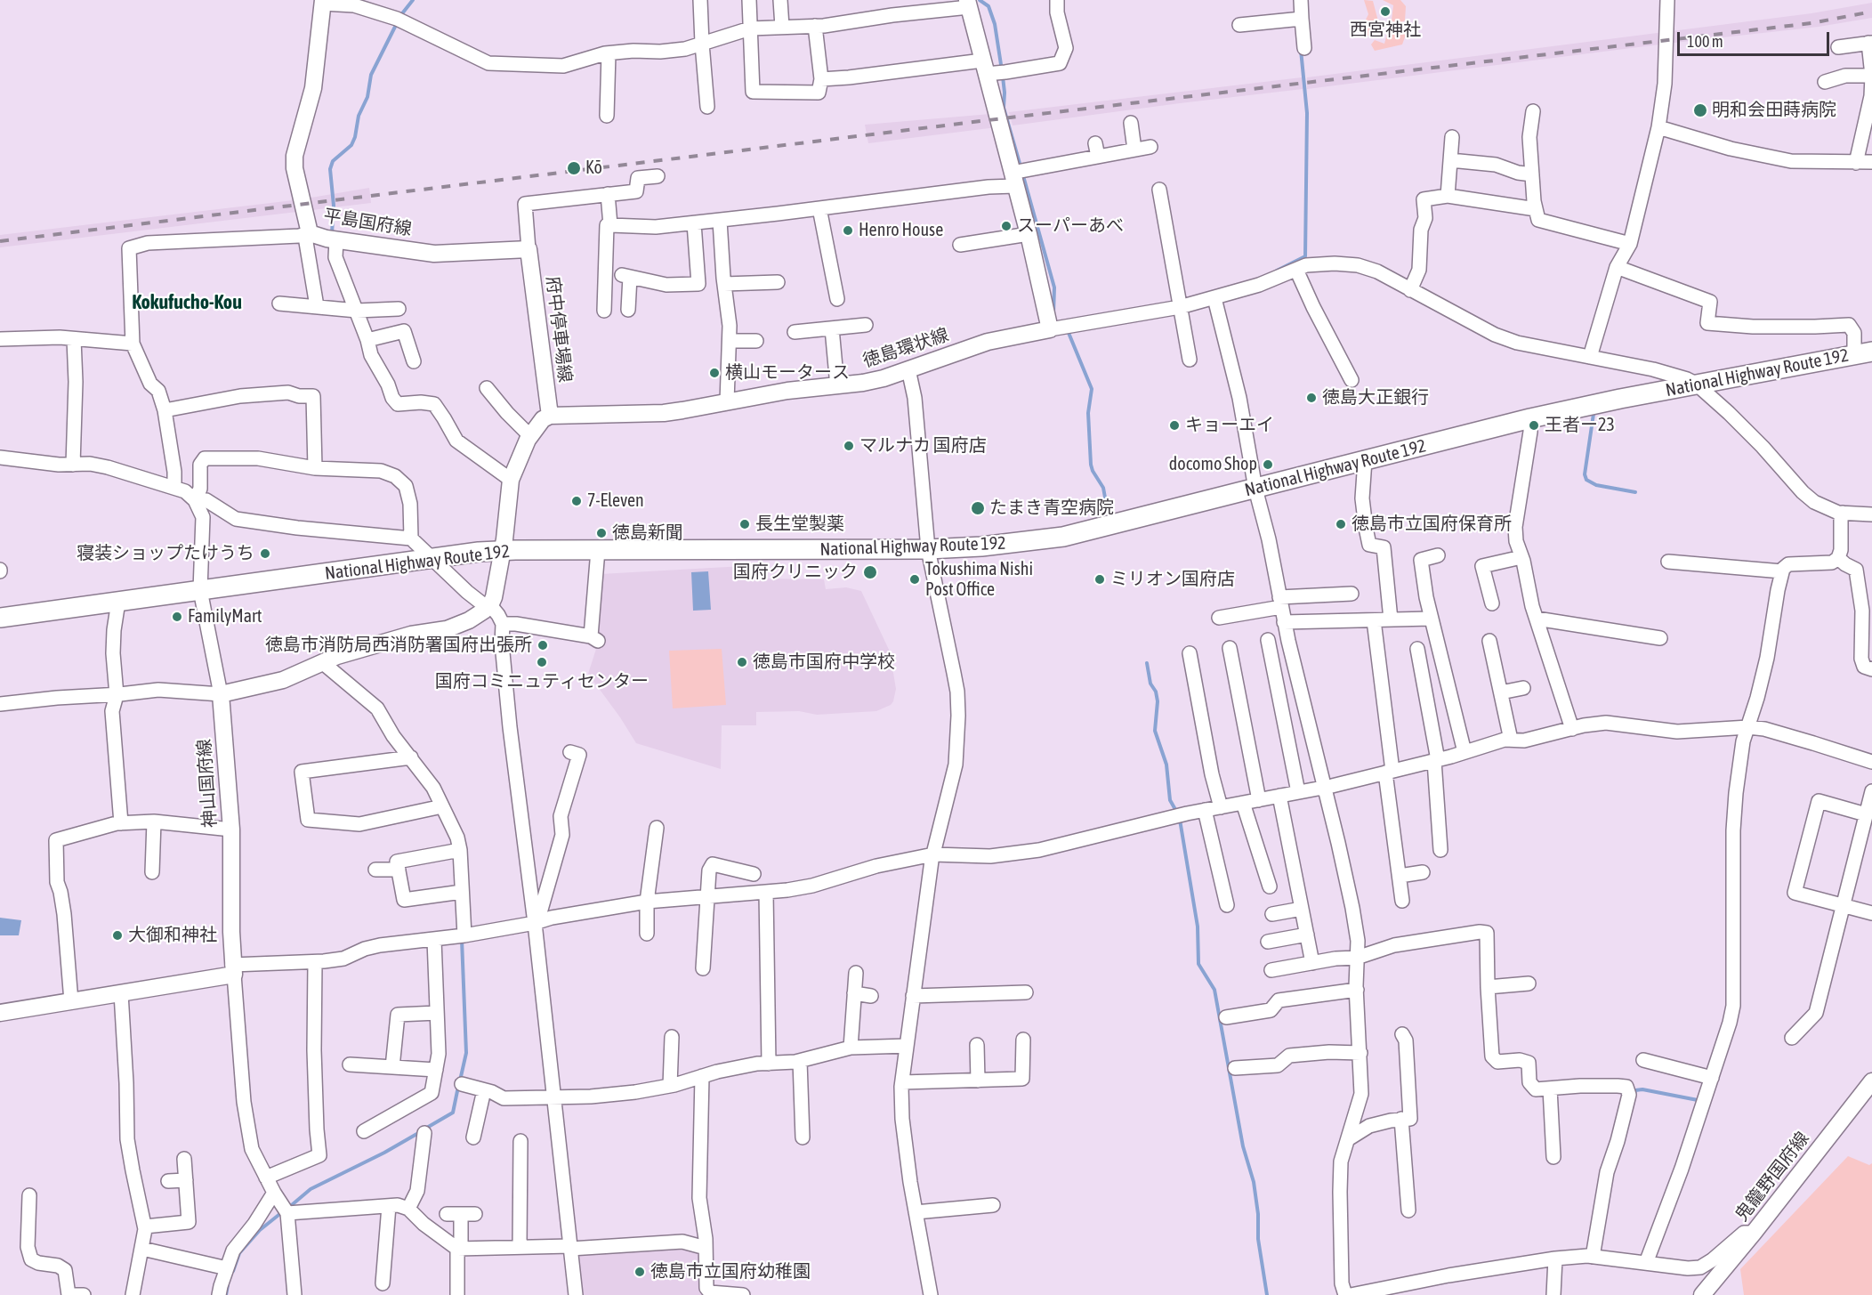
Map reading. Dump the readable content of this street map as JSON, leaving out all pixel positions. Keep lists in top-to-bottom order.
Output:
{
  "streets": {
    "highway": ["National Highway Route 192"],
    "main road": [
      "平島国府線",
      "府中停車場線",
      "徳島環状線",
      "神山国府線",
      "鬼籠野国府線"
    ]
  },
  "crossings": [
    ["平島国府線", "府中停車場線"],
    ["府中停車場線", "徳島環状線"]
  ],
  "districts": ["Kokufucho-Kou"],
  "places": [
    "西宮神社",
    "明和会田蒔病院",
    "Kō",
    "スーパーあべ",
    "Henro House",
    "横山モータース",
    "徳島大正銀行",
    "キョーエイ",
    "王者ー23",
    "マルナカ 国府店",
    "docomo Shop",
    "7-Eleven",
    "たまき青空病院",
    "長生堂製薬",
    "徳島市立国府保育所",
    "徳島新聞",
    "寝装ショップたけうち",
    "国府クリニック",
    "Tokushima Nishi Post Office",
    "ミリオン国府店",
    "FamilyMart",
    "徳島市消防局西消防署国府出張所",
    "国府コミニュティセンター",
    "徳島市国府中学校",
    "大御和神社",
    "徳島市立国府幼稚園"
  ],
  "scale_bar": "100 m"
}
